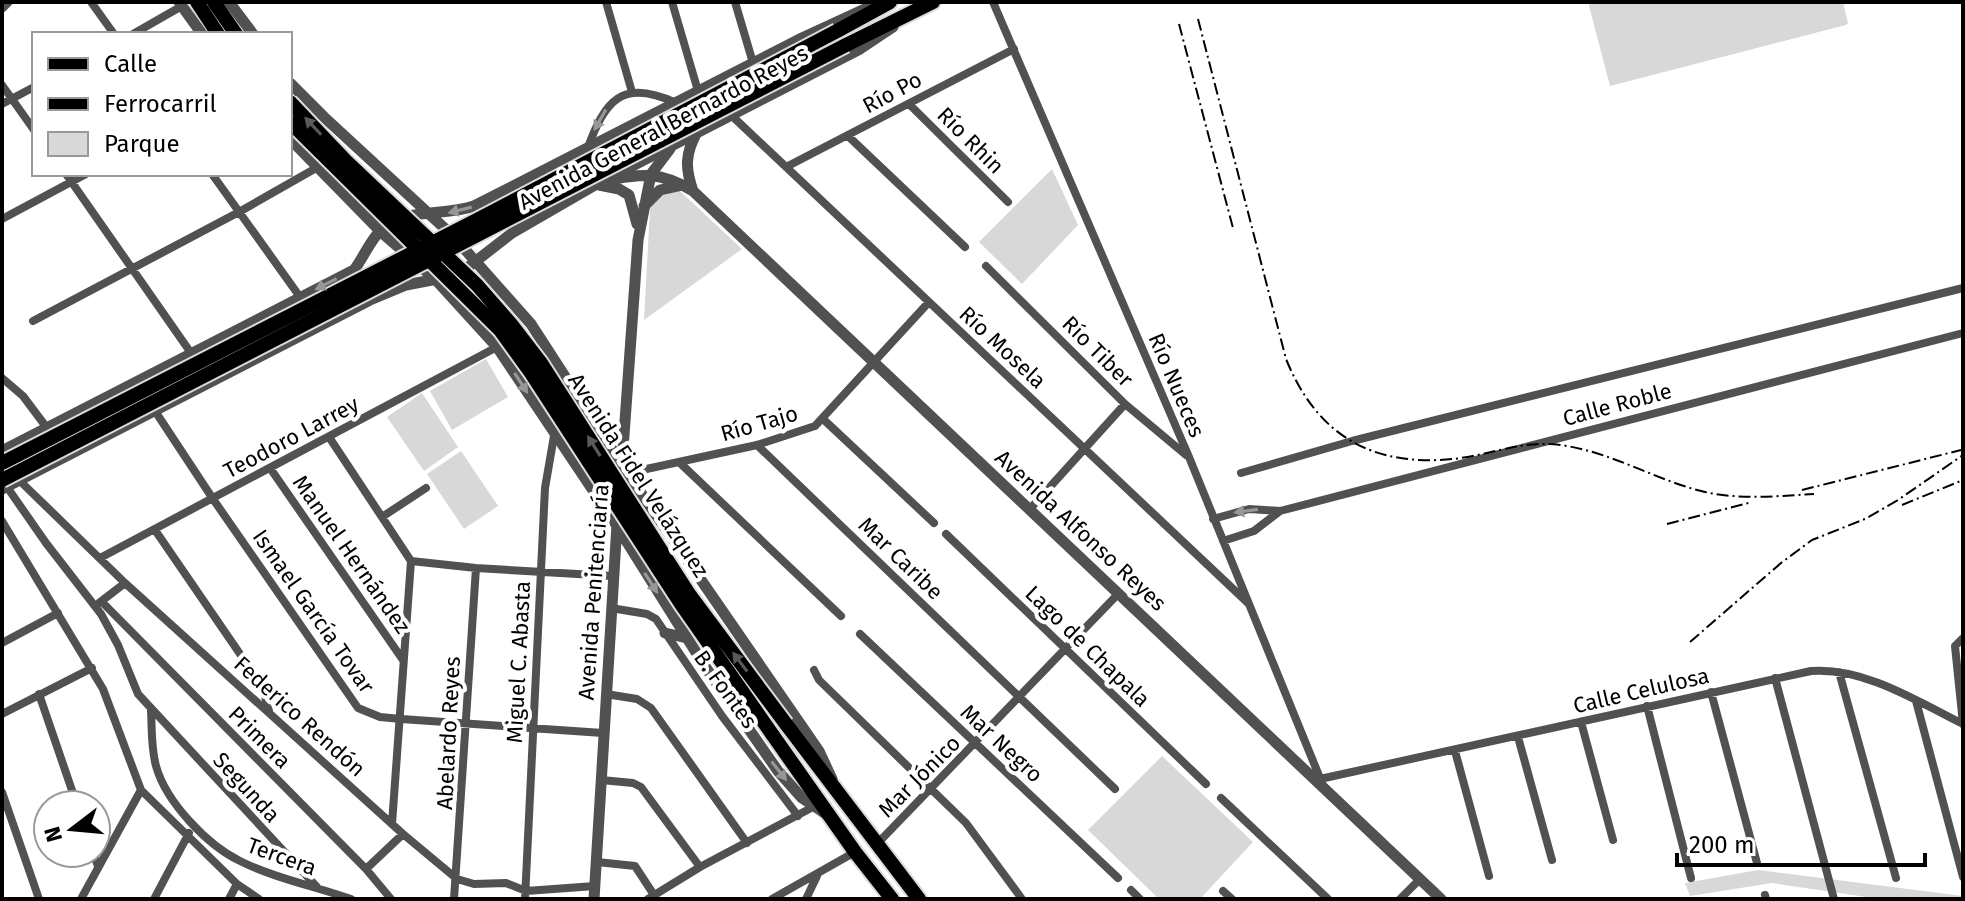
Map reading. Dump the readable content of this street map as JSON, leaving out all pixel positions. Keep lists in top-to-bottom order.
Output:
{
  "streets": {
    "main road": ["Avenida General Bernardo Reyes", "Avenida Fidel Velázquez"],
    "street": [
      "Río Po",
      "Río Rhin",
      "Río Mosela",
      "Río Tiber",
      "Río Nueces",
      "Calle Roble",
      "Río Tajo",
      "Teodoro Larrey",
      "Avenida Alfonso Reyes",
      "Manuel Hernández",
      "Mar Caribe",
      "Avenida Penitenciaría",
      "Ismael García Tovar",
      "Lago de Chapala",
      "Miguel C. Abasta",
      "B. Fontes",
      "Calle Celulosa",
      "Federico Rendón",
      "Abelardo Reyes",
      "Primera",
      "Mar Negro",
      "Mar Jónico",
      "Segunda",
      "Tercera"
    ]
  },
  "crossings": [
    ["Río Po", "Río Rhin"],
    ["Río Po", "Río Mosela"],
    ["Río Po", "Río Nueces"],
    ["Avenida General Bernardo Reyes", "Río Mosela"],
    ["Avenida General Bernardo Reyes", "Avenida Alfonso Reyes"],
    ["Avenida General Bernardo Reyes", "Avenida Penitenciaría"],
    ["Avenida General Bernardo Reyes", "Ismael García Tovar"],
    ["Avenida General Bernardo Reyes", "Federico Rendón"],
    ["Avenida General Bernardo Reyes", "Primera"],
    ["Río Mosela", "Río Nueces"],
    ["Río Mosela", "Río Tajo"],
    ["Río Tiber", "Río Nueces"],
    ["Río Nueces", "Calle Roble"],
    ["Río Nueces", "Avenida Alfonso Reyes"],
    ["Río Nueces", "Calle Celulosa"],
    ["Río Tajo", "Avenida Alfonso Reyes"],
    ["Río Tajo", "Mar Caribe"],
    ["Río Tajo", "Avenida Penitenciaría"],
    ["Teodoro Larrey", "Manuel Hernández"],
    ["Teodoro Larrey", "Ismael García Tovar"],
    ["Teodoro Larrey", "Federico Rendón"],
    ["Avenida Fidel Velázquez", "Mar Jónico"],
    ["Avenida Alfonso Reyes", "Avenida Penitenciaría"],
    ["Avenida Alfonso Reyes", "Calle Celulosa"],
    ["Avenida Alfonso Reyes", "Mar Jónico"],
    ["Mar Caribe", "Mar Jónico"],
    ["Avenida Penitenciaría", "Ismael García Tovar"],
    ["Avenida Penitenciaría", "B. Fontes"],
    ["Ismael García Tovar", "Miguel C. Abasta"],
    ["Ismael García Tovar", "Abelardo Reyes"],
    ["Lago de Chapala", "Mar Jónico"],
    ["Federico Rendón", "Abelardo Reyes"],
    ["Primera", "Segunda"],
    ["Primera", "Tercera"],
    ["Mar Negro", "Mar Jónico"],
    ["Segunda", "Tercera"]
  ],
  "legend": ["Calle", "Ferrocarril", "Parque"],
  "scale_bar": "200 m",
  "north": "left"
}
